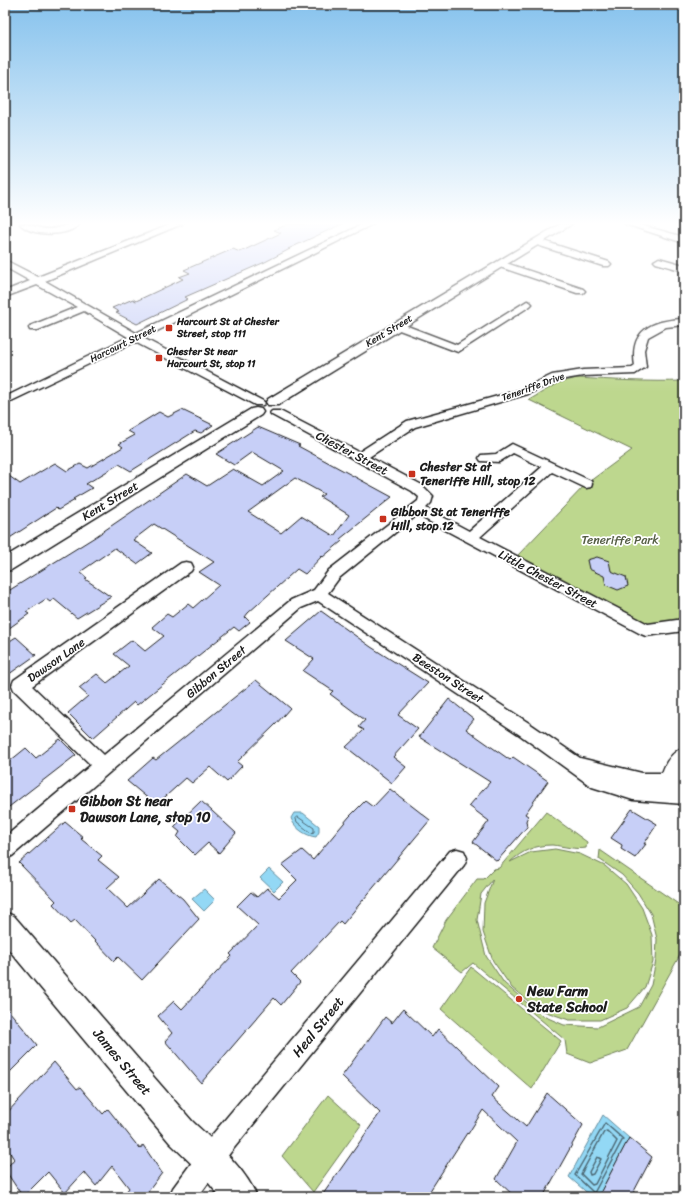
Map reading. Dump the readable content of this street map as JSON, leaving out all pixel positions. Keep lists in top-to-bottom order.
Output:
{
  "streets": {
    "street": [
      "Kent Street",
      "Harcourt Street",
      "Teneriffe Drive",
      "Chester Street",
      "Little Chester Street",
      "Dawson Lane",
      "Gibbon Street",
      "Beeston Street",
      "Heal Street",
      "James Street"
    ]
  },
  "crossings": [
    ["Kent Street", "Chester Street"],
    ["Harcourt Street", "Chester Street"],
    ["Teneriffe Drive", "Chester Street"],
    ["Chester Street", "Little Chester Street"],
    ["Chester Street", "Gibbon Street"],
    ["Little Chester Street", "Gibbon Street"],
    ["Dawson Lane", "Gibbon Street"],
    ["Gibbon Street", "Beeston Street"],
    ["Heal Street", "James Street"]
  ],
  "parks": ["Teneriffe Park"],
  "places": {
    "transit": [
      "Harcourt St at Chester Street, stop 111",
      "Chester St near Harcourt St, stop 11",
      "Chester St at Teneriffe Hill, stop 12",
      "Gibbon St at Teneriffe Hill, stop 12",
      "Gibbon St near Dawson Lane, stop 10"
    ],
    "other": ["New Farm State School"]
  }
}
